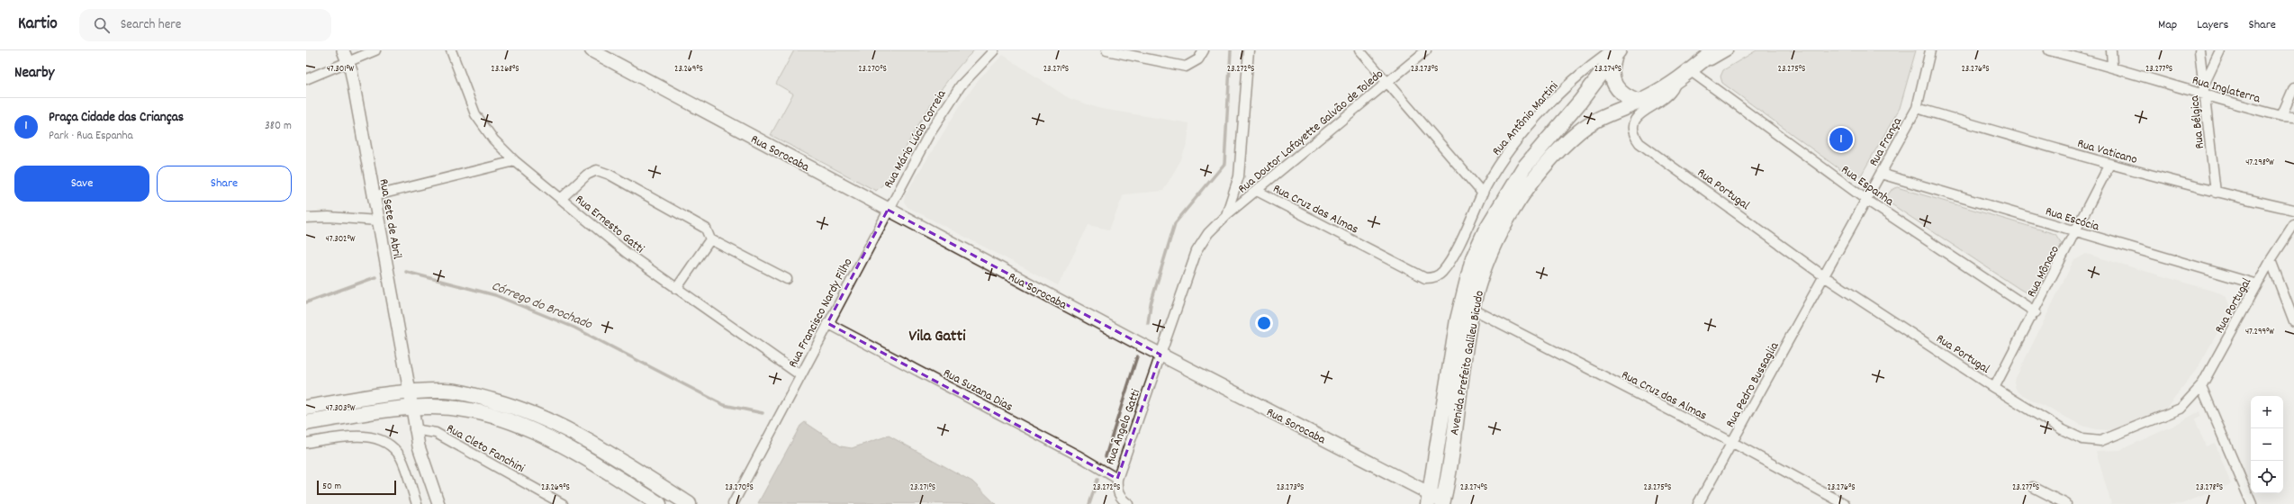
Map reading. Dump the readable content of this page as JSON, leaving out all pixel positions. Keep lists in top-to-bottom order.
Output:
{
  "streets": {
    "main road": ["Rua Sorocaba", "Avenida Prefeito Galileu Bicudo"],
    "street": [
      "Rua Inglaterra",
      "Rua Antônio Martini",
      "Rua Bélgica",
      "Rua Doutor Lafayette Galvão de Toledo",
      "Rua Mário Lúcio Correia",
      "Rua França",
      "Rua Vaticano",
      "Rua Espanha",
      "Rua Portugal",
      "Rua Cruz das Almas",
      "Rua Escócia",
      "Rua Sete de Abril",
      "Rua Ernesto Gatti",
      "Rua Mônaco",
      "Rua Francisco Nardy Filho",
      "Rua Pedro Bussaglia",
      "Rua Suzana Dias",
      "Rua Ângelo Gatti",
      "Rua Cleto Fanchini"
    ]
  },
  "crossings": [
    ["Rua Inglaterra", "Rua Bélgica"],
    ["Rua Antônio Martini", "Rua Cruz das Almas"],
    ["Rua Antônio Martini", "Avenida Prefeito Galileu Bicudo"],
    ["Rua Bélgica", "Rua Vaticano"],
    ["Rua Doutor Lafayette Galvão de Toledo", "Rua Sorocaba"],
    ["Rua Doutor Lafayette Galvão de Toledo", "Rua Cruz das Almas"],
    ["Rua Doutor Lafayette Galvão de Toledo", "Rua Ângelo Gatti"],
    ["Rua Mário Lúcio Correia", "Rua Sorocaba"],
    ["Rua Mário Lúcio Correia", "Rua Francisco Nardy Filho"],
    ["Rua França", "Rua Vaticano"],
    ["Rua França", "Rua Espanha"],
    ["Rua França", "Rua Portugal"],
    ["Rua França", "Rua Escócia"],
    ["Rua França", "Rua Pedro Bussaglia"],
    ["Rua Vaticano", "Rua Mônaco"],
    ["Rua Sorocaba", "Rua Francisco Nardy Filho"],
    ["Rua Sorocaba", "Avenida Prefeito Galileu Bicudo"],
    ["Rua Sorocaba", "Rua Ângelo Gatti"],
    ["Rua Espanha", "Rua Mônaco"],
    ["Rua Espanha", "Avenida Prefeito Galileu Bicudo"],
    ["Rua Portugal", "Rua Escócia"],
    ["Rua Portugal", "Rua Mônaco"],
    ["Rua Portugal", "Avenida Prefeito Galileu Bicudo"],
    ["Rua Portugal", "Rua Pedro Bussaglia"],
    ["Rua Cruz das Almas", "Avenida Prefeito Galileu Bicudo"],
    ["Rua Cruz das Almas", "Rua Pedro Bussaglia"],
    ["Rua Escócia", "Rua Mônaco"],
    ["Rua Sete de Abril", "Rua Cleto Fanchini"],
    ["Rua Ernesto Gatti", "Rua Francisco Nardy Filho"],
    ["Rua Francisco Nardy Filho", "Rua Suzana Dias"],
    ["Rua Suzana Dias", "Rua Ângelo Gatti"]
  ],
  "districts": ["Vila Gatti"],
  "water": ["Córrego do Brochado"],
  "scale_bar": "50 m",
  "page": {
    "header": "Kartio",
    "search": "Search here",
    "nav": ["Map", "Layers", "Share"],
    "heading": "Nearby",
    "list": [
      {
        "mark": "1",
        "name": "Praça Cidade das Crianças",
        "note": "Park · Rua Espanha",
        "value": "380 m"
      }
    ],
    "pins": "1",
    "buttons": ["Save", "Share"],
    "map_buttons": ["+", "−"],
    "scale": "50 m"
  },
  "coordinates": [
    "47.301°W",
    "23.268°S",
    "23.269°S",
    "23.270°S",
    "23.271°S",
    "23.272°S",
    "23.273°S",
    "23.274°S",
    "23.275°S",
    "23.276°S",
    "23.277°S",
    "47.298°W",
    "47.302°W",
    "47.299°W",
    "47.303°W",
    "23.278°S"
  ]
}
